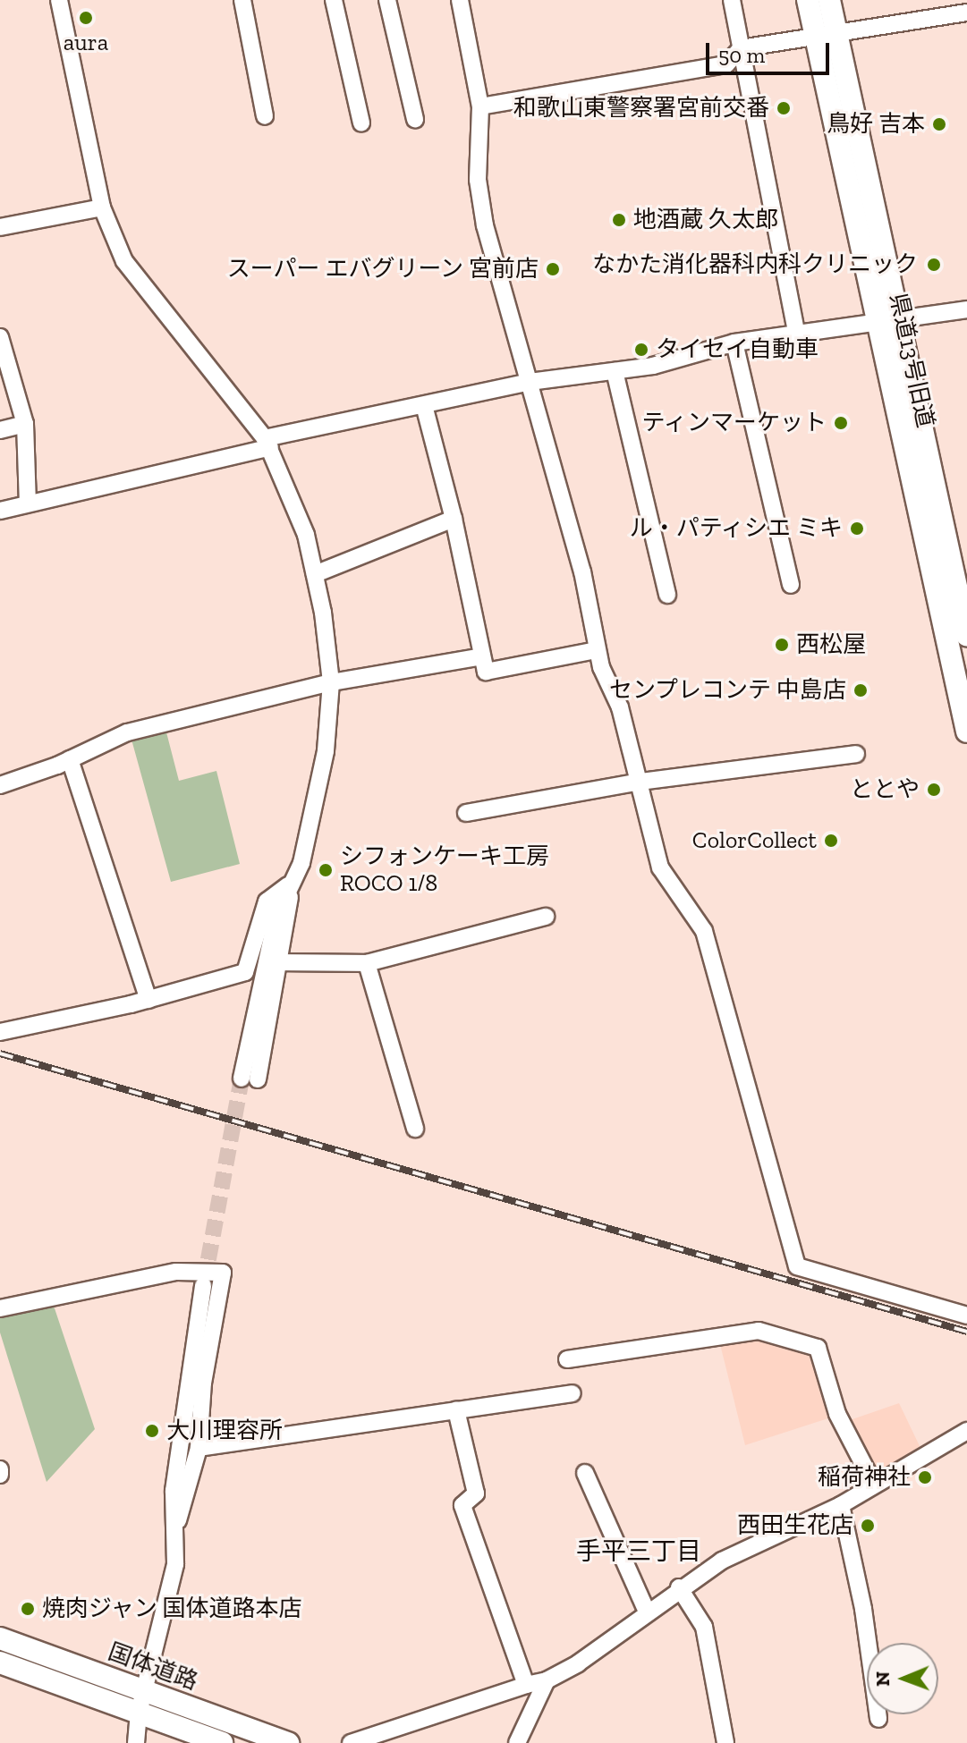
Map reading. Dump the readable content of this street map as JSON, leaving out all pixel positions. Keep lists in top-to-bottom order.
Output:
{
  "streets": {
    "street": ["県道13号旧道", "国体道路"]
  },
  "districts": ["手平三丁目"],
  "places": [
    "aura",
    "和歌山東警察署宮前交番",
    "鳥好 吉本",
    "地酒蔵 久太郎",
    "なかた消化器科内科クリニック",
    "スーパー エバグリーン 宮前店",
    "タイセイ自動車",
    "ティンマーケット",
    "ル・パティシエ ミキ",
    "西松屋",
    "センプレコンテ 中島店",
    "ととや",
    "ColorCollect",
    "シフォンケーキ工房 ROCO 1/8",
    "大川理容所",
    "稲荷神社",
    "西田生花店",
    "焼肉ジャン 国体道路本店"
  ],
  "scale_bar": "50 m",
  "north": "left"
}
